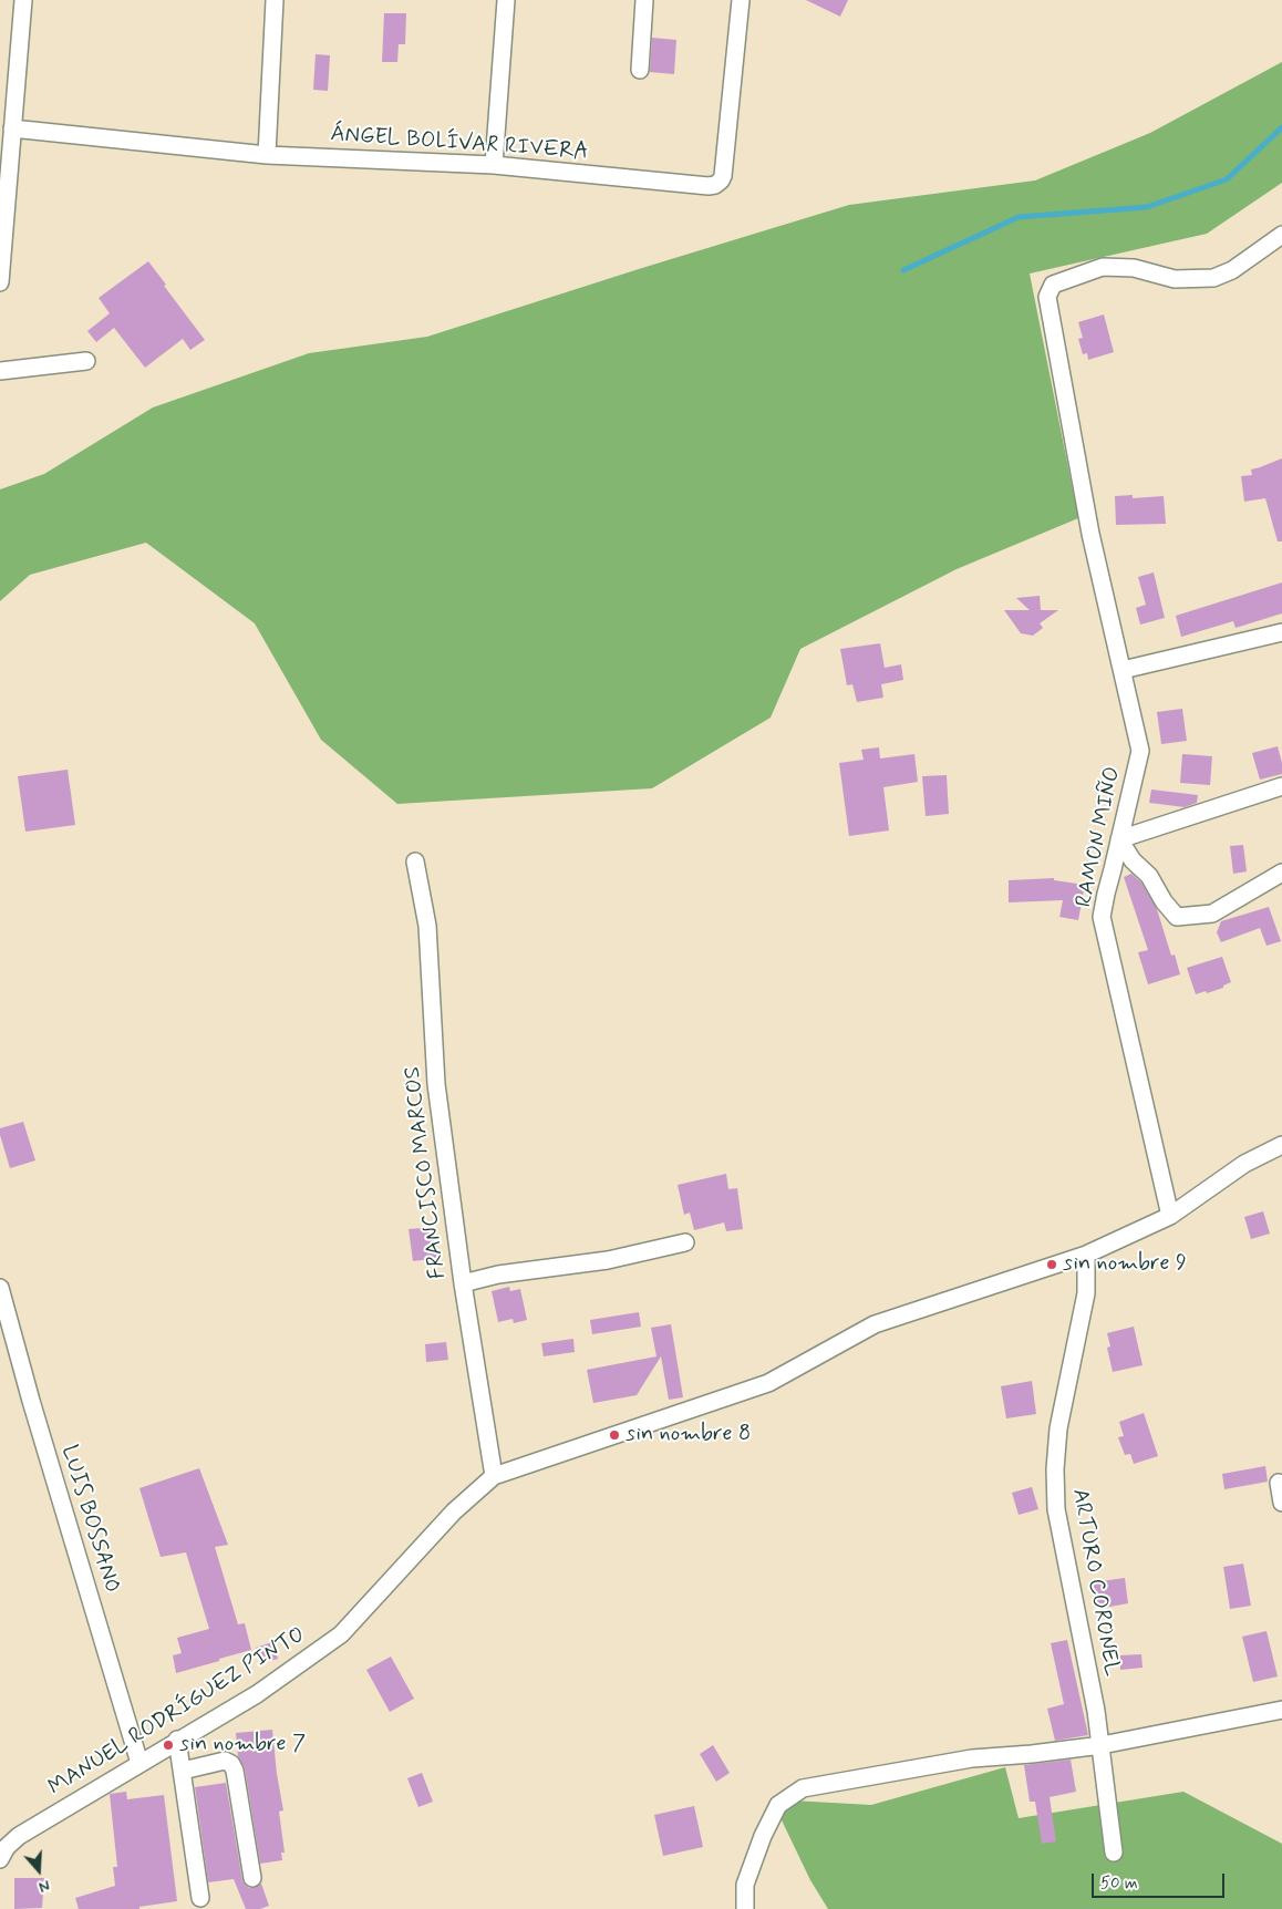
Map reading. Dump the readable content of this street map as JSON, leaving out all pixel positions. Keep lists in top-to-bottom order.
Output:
{
  "streets": {
    "street": [
      "ÁNGEL BOLÍVAR RIVERA",
      "RAMON MIÑO",
      "FRANCISCO MARCOS",
      "LUIS BOSSANO",
      "ARTURO CORONEL",
      "MANUEL RODRÍGUEZ PINTO"
    ]
  },
  "crossings": [
    ["RAMON MIÑO", "MANUEL RODRÍGUEZ PINTO"],
    ["FRANCISCO MARCOS", "MANUEL RODRÍGUEZ PINTO"],
    ["LUIS BOSSANO", "MANUEL RODRÍGUEZ PINTO"],
    ["ARTURO CORONEL", "MANUEL RODRÍGUEZ PINTO"]
  ],
  "places": ["sin nombre 9", "sin nombre 8", "sin nombre 7"],
  "scale_bar": "50 m",
  "north": "bottom"
}
